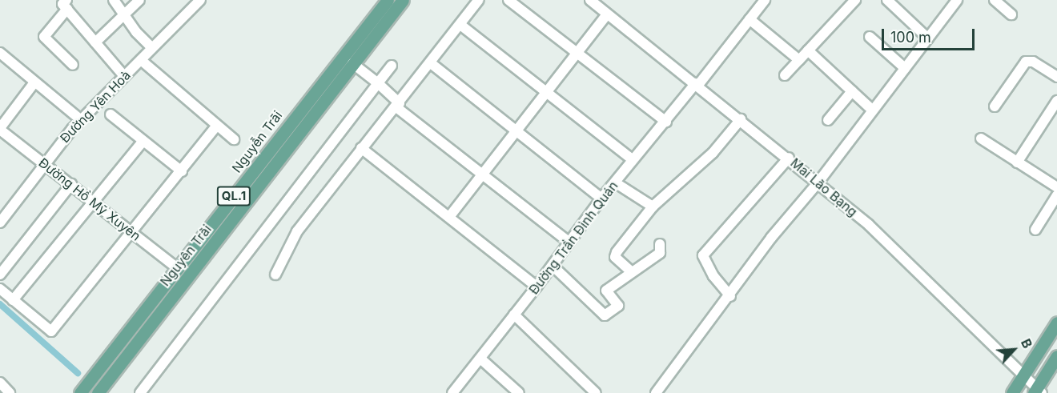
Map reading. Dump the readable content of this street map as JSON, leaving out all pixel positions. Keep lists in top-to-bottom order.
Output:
{
  "streets": {
    "main road": ["Nguyễn Trãi", "QL.1", "Nguyên Trãi"],
    "street": [
      "Đường Yên Hoà",
      "Mai Lão Bạng",
      "Đường Hồ Mỹ Xuyên",
      "Đường Trần Đình Quán"
    ]
  },
  "crossings": [
    ["Đường Yên Hoà", "Đường Hồ Mỹ Xuyên"],
    ["Nguyễn Trãi", "Đường Hồ Mỹ Xuyên"],
    ["Nguyễn Trãi", "Nguyên Trãi"],
    ["Mai Lão Bạng", "Đường Trần Đình Quán"]
  ],
  "scale_bar": "100 m",
  "north": "top right"
}
